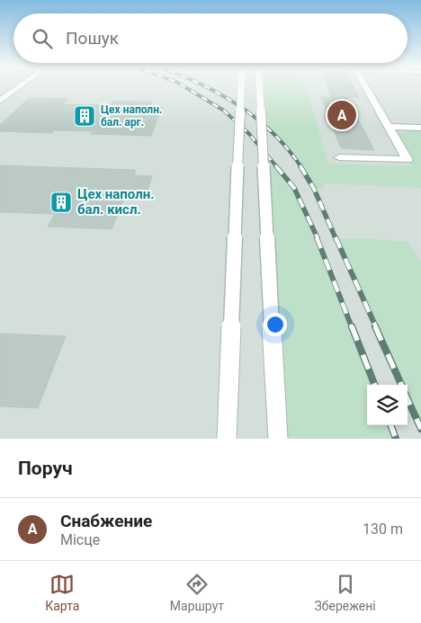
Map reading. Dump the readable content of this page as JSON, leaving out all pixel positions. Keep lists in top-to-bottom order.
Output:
{
  "places": {
    "building": ["Цех наполн. бал. арг.", "Цех наполн. бал. кисл."]
  },
  "page": {
    "search": "Пошук",
    "pins": "A",
    "heading": "Поруч",
    "list": [
      {
        "mark": "A",
        "name": "Снабжение",
        "note": "Місце",
        "value": "130 m"
      }
    ],
    "nav": ["Карта", "Маршрут", "Збережені"]
  }
}
